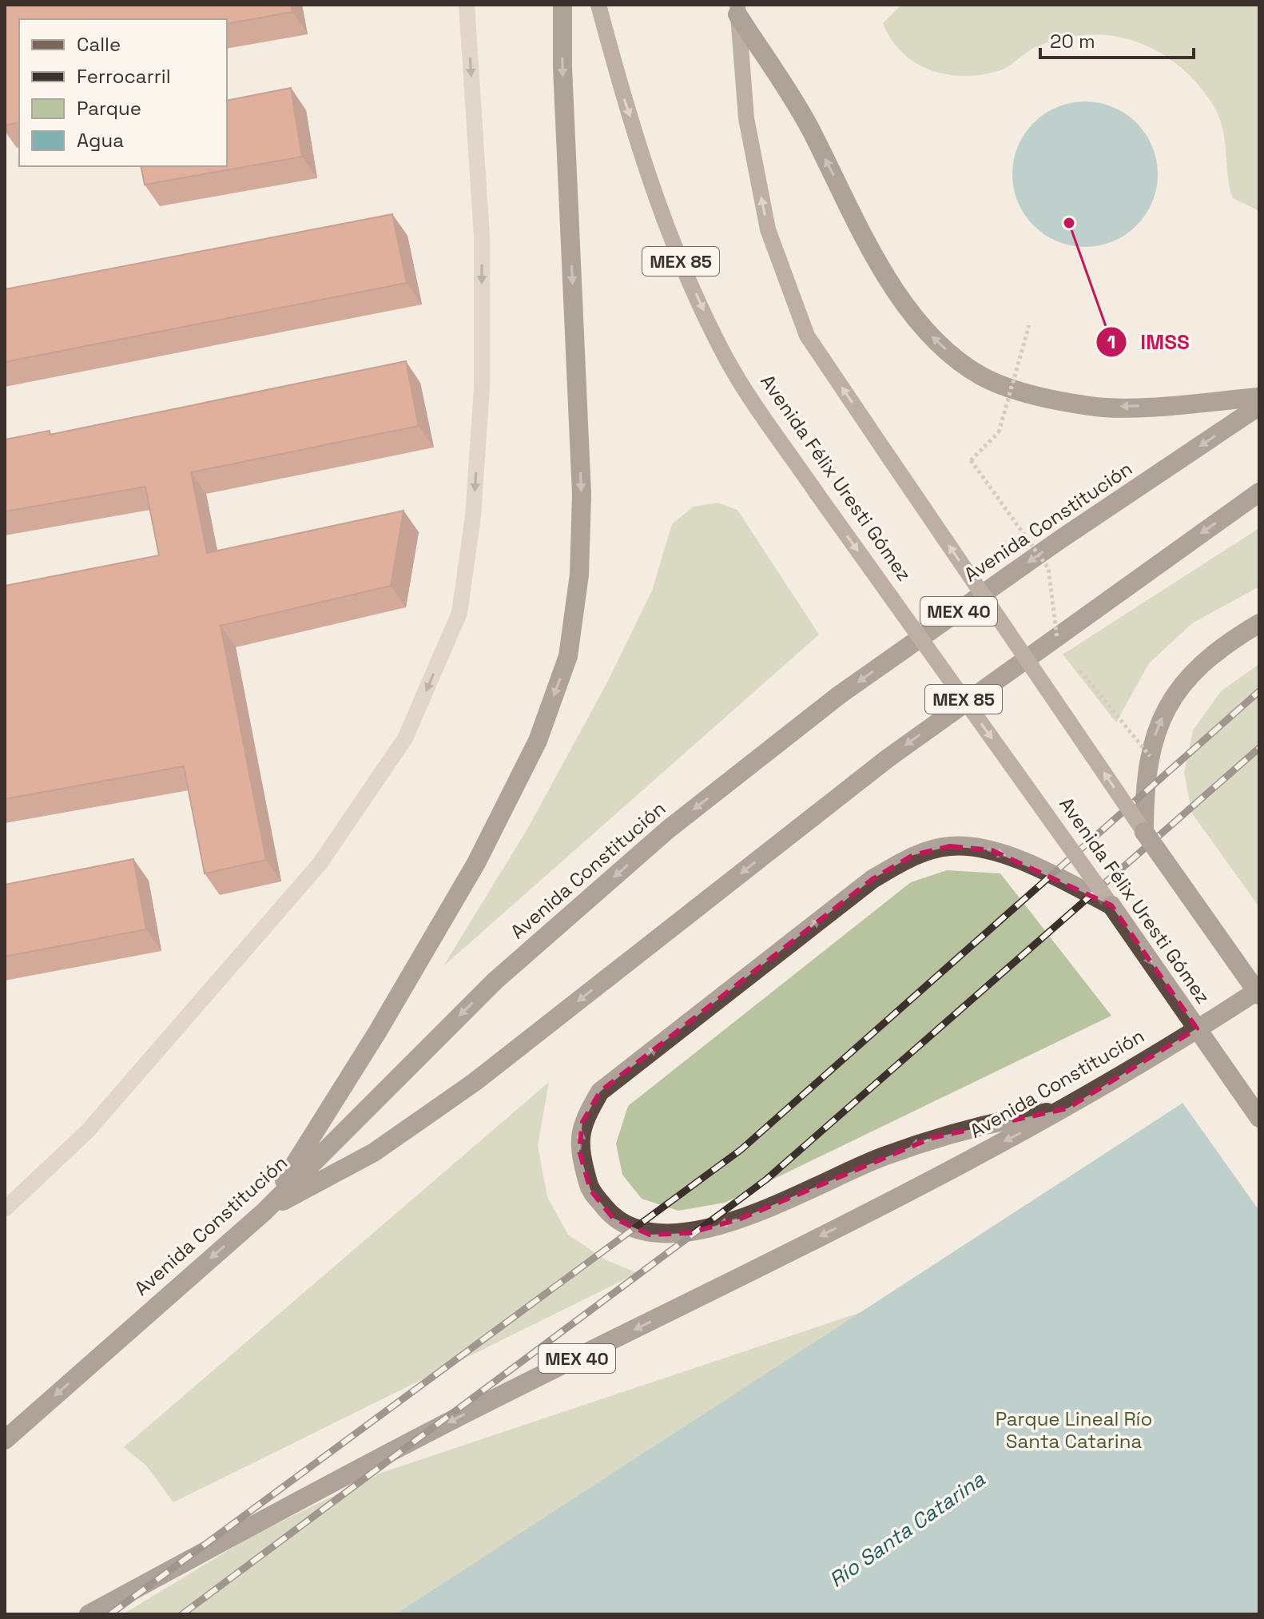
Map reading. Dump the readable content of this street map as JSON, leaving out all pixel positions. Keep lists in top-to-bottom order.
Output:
{
  "streets": {
    "highway": [
      "MEX 85",
      "Avenida Félix Uresti Gómez",
      "Avenida Constitución",
      "MEX 40"
    ]
  },
  "water": ["Río Santa Catarina"],
  "parks": ["Parque Lineal Río Santa Catarina"],
  "places": ["IMSS"],
  "legend": [
    "Calle",
    "Ferrocarril",
    "Parque",
    "Agua"
  ],
  "scale_bar": "20 m"
}
